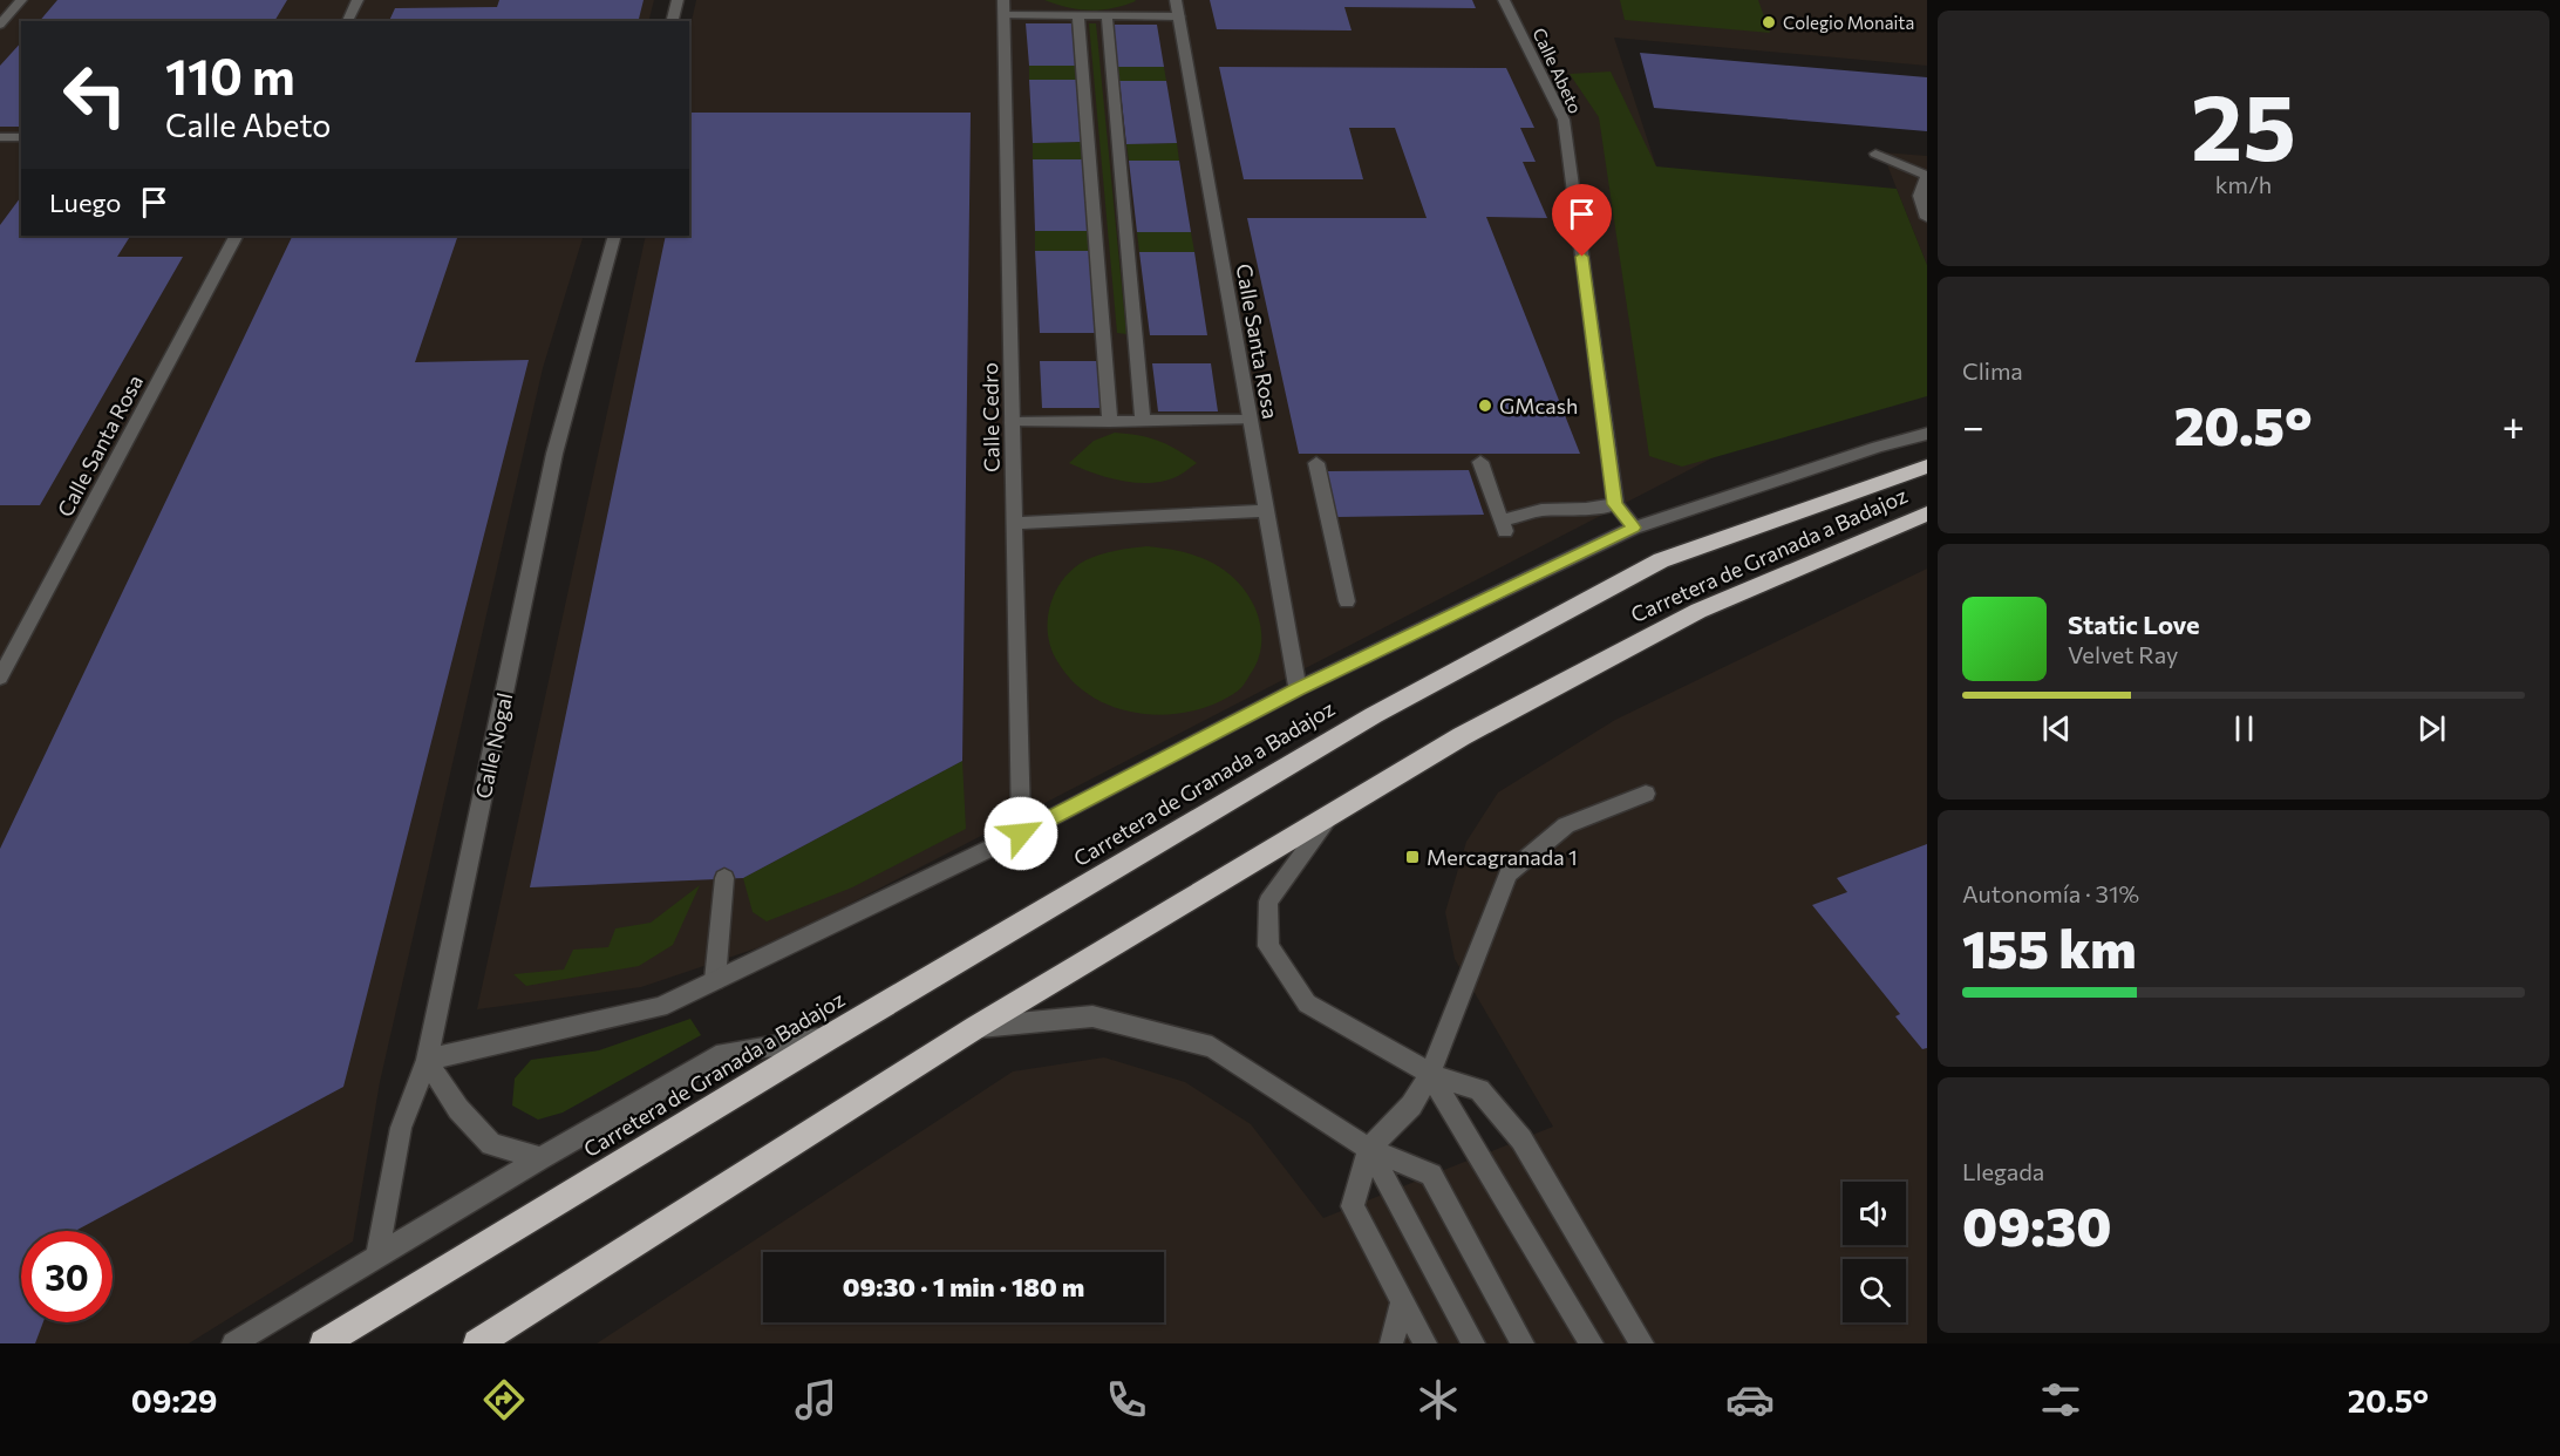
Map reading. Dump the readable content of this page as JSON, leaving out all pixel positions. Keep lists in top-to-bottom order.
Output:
{
  "streets": {
    "highway": ["Carretera de Granada a Badajoz"],
    "street": [
      "Calle Abeto",
      "Calle Santa Rosa",
      "Calle Cedro",
      "Calle Nogal"
    ]
  },
  "places": {
    "other": ["Colegio Monaita", "GMcash"],
    "transit": ["Mercagranada 1"]
  },
  "page": {
    "tile": [
      ["25", "km/h"],
      "Clima",
      ["Autonomía · 31%", "155 km"],
      ["Llegada", "09:30"]
    ],
    "turn": ["110 m", "Calle Abeto"],
    "then": "Luego",
    "heat": ["−", "20.5°", "+"],
    "song": ["Static Love", "Velvet Ray"],
    "limit": "30",
    "trip": "09:30 · 1 min · 180 m",
    "tabs": ["09:29", "20.5°"]
  }
}
